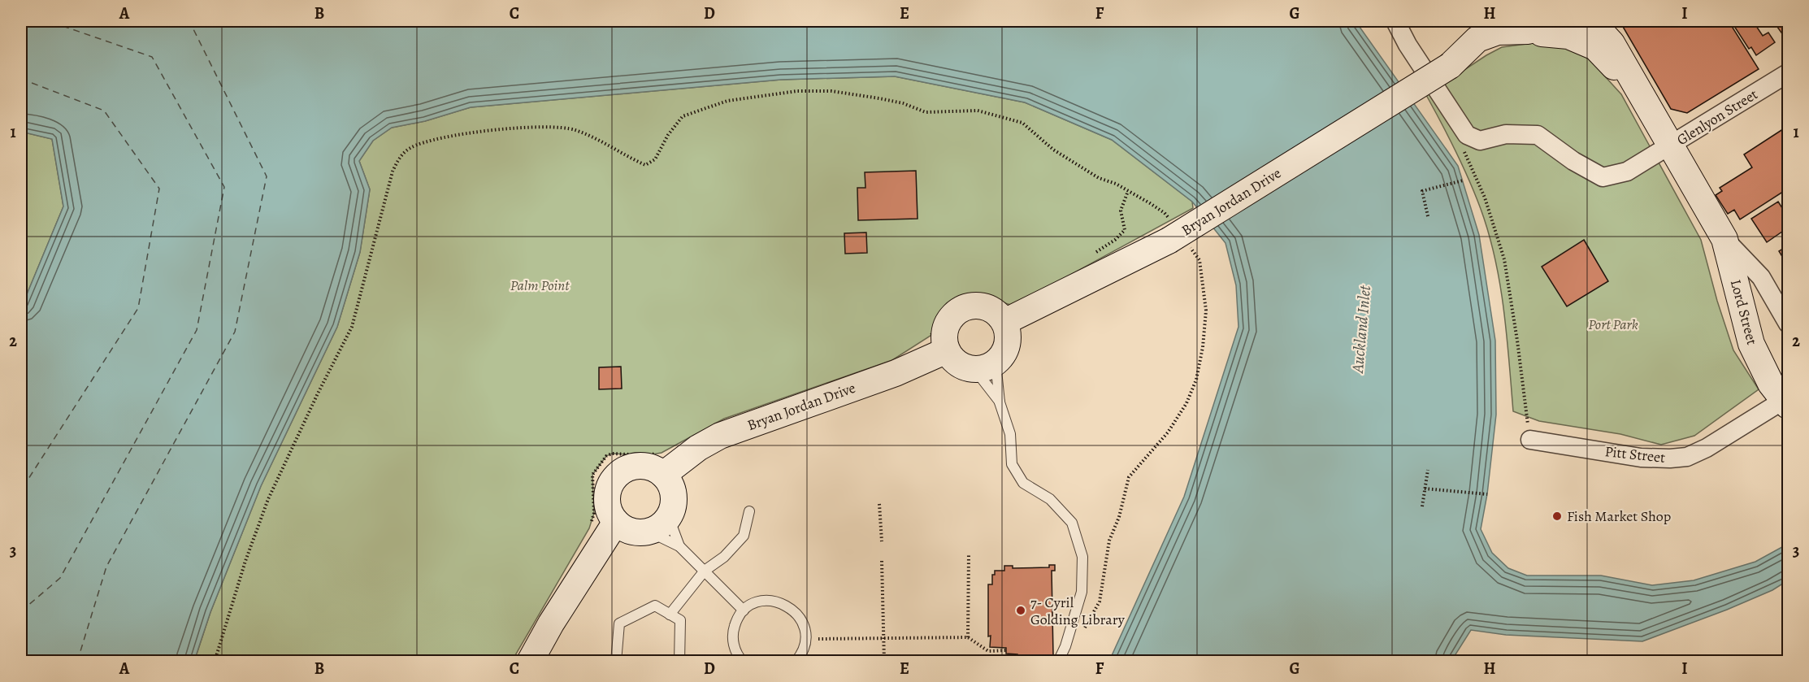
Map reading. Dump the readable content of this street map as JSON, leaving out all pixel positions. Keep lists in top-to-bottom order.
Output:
{
  "streets": {
    "main road": ["Bryan Jordan Drive", "Lord Street"],
    "street": ["Glenlyon Street", "Pitt Street"]
  },
  "crossings": [
    ["Glenlyon Street", "Lord Street"],
    ["Bryan Jordan Drive", "Lord Street"],
    ["Lord Street", "Pitt Street"]
  ],
  "water": ["Auckland Inlet"],
  "parks": ["Palm Point", "Port Park"],
  "places": ["Fish Market Shop", "7- Cyril Golding Library"],
  "grid": {
    "columns": [
      "A",
      "B",
      "C",
      "D",
      "E",
      "F",
      "G",
      "H",
      "I"
    ],
    "rows": ["1", "2", "3"]
  }
}
